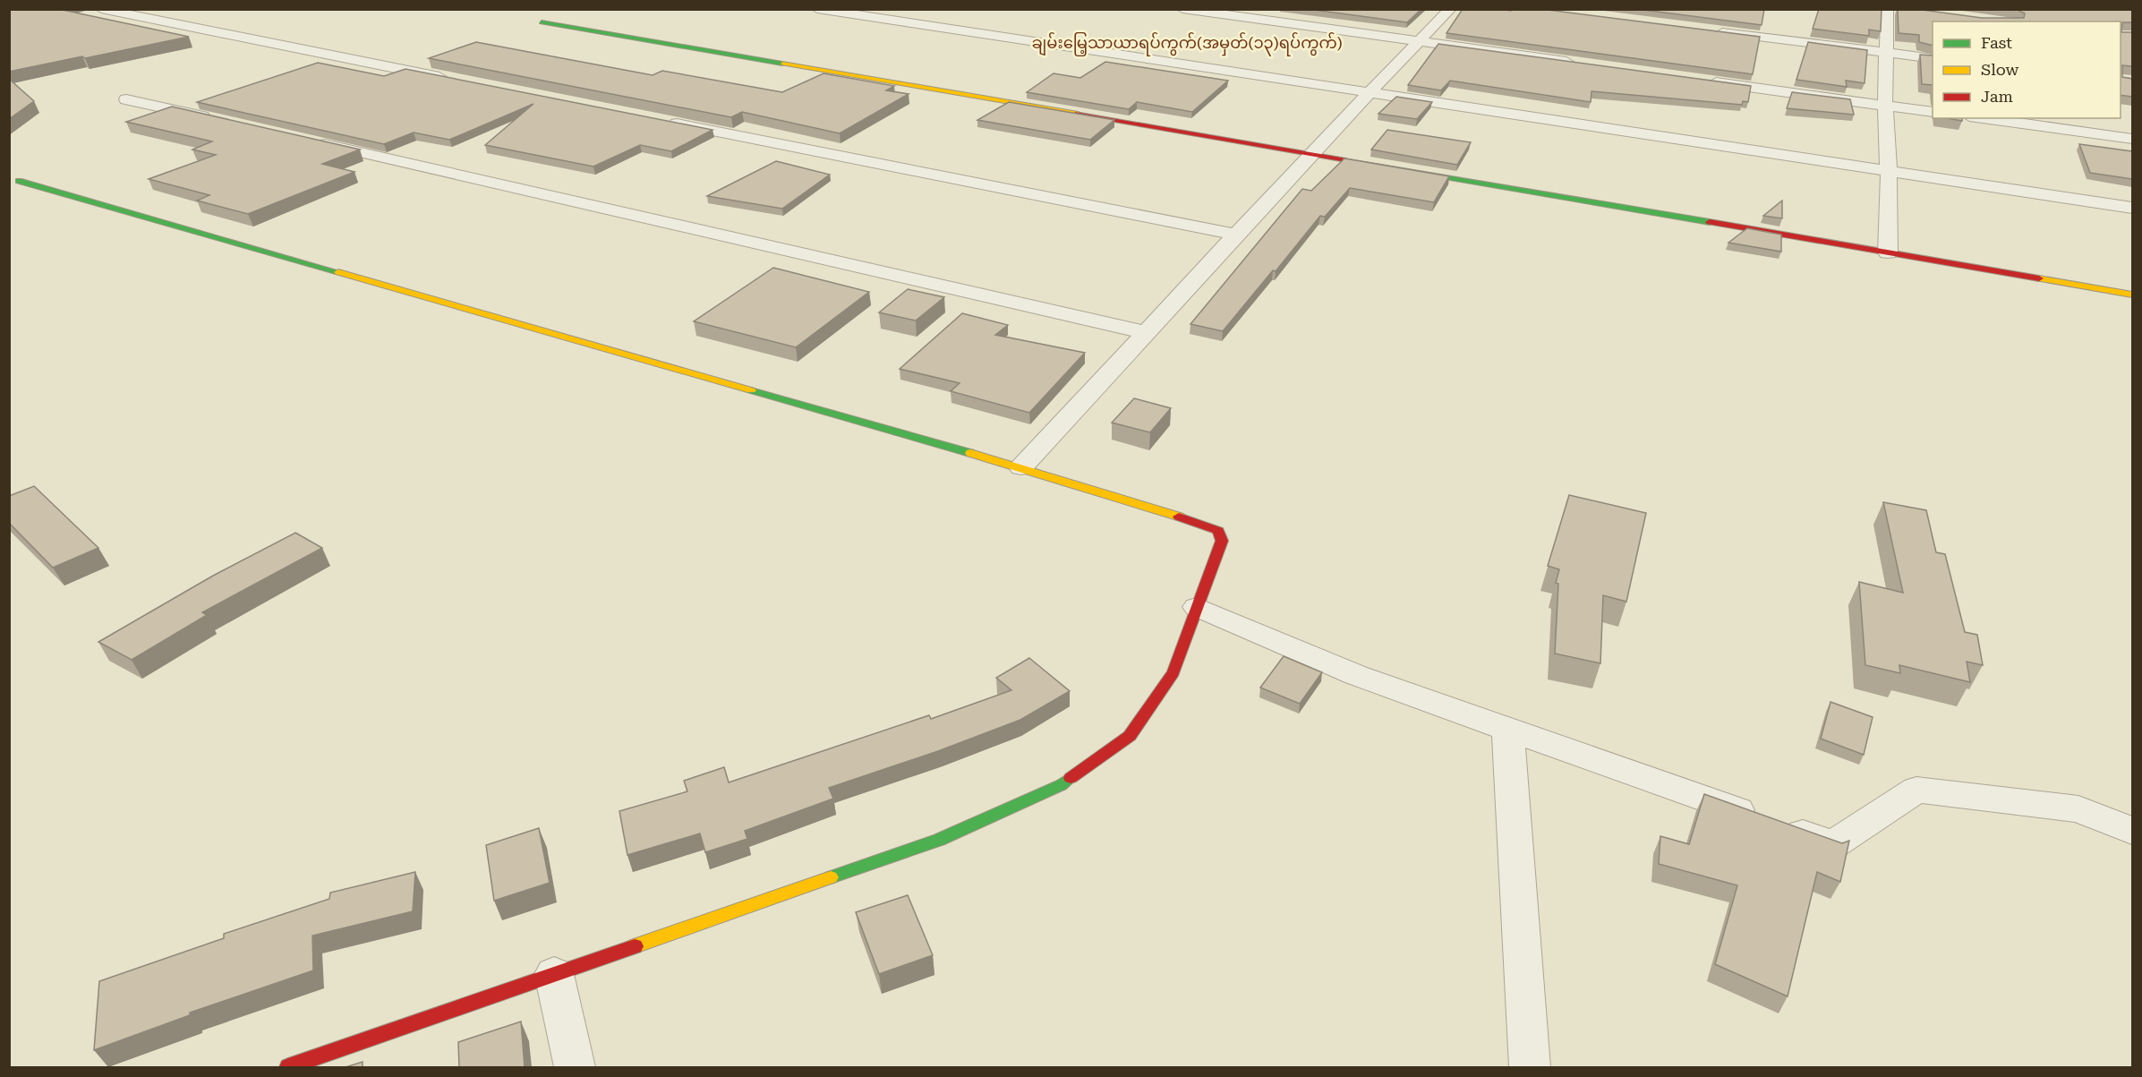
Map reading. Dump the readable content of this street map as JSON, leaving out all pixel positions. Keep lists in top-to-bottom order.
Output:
{
  "districts": ["ချမ်းမြေ့သာယာရပ်ကွက်(အမှတ်(၁၃)ရပ်ကွက်)"],
  "legend": ["Fast", "Slow", "Jam"]
}
